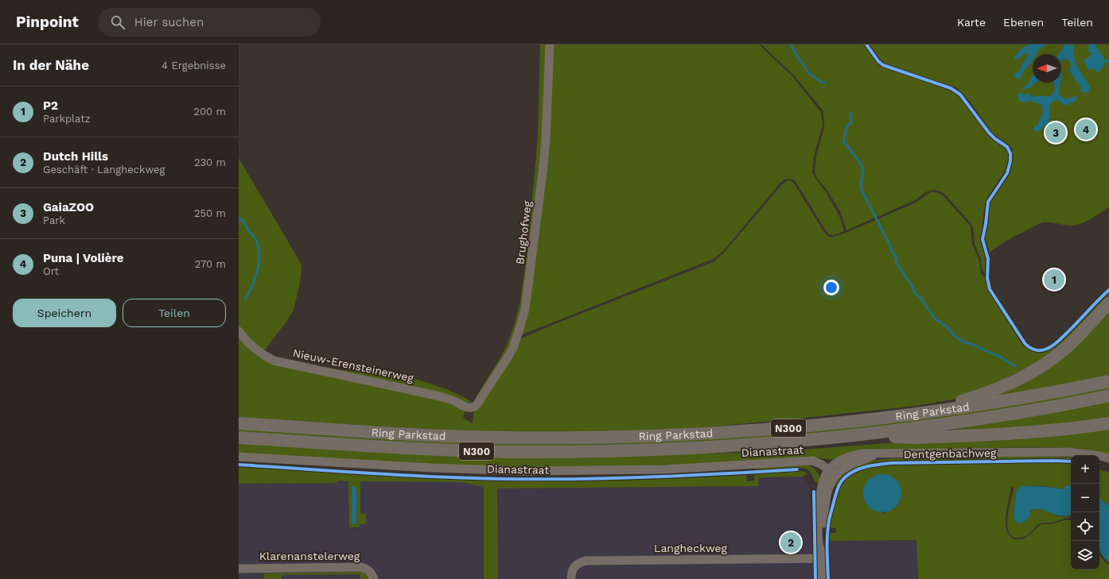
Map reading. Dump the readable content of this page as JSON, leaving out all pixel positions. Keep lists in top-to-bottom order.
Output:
{
  "streets": {
    "highway": ["Ring Parkstad", "N300"],
    "street": [
      "Brughofweg",
      "Nieuw-Erensteinerweg",
      "Dianastraat",
      "Dentgenbachweg",
      "Langheckweg",
      "Klarenanstelerweg"
    ]
  },
  "crossings": [
    ["Brughofweg", "Nieuw-Erensteinerweg"],
    ["Ring Parkstad", "N300"],
    ["Dianastraat", "Dentgenbachweg"]
  ],
  "north": "left",
  "page": {
    "header": "Pinpoint",
    "search": "Hier suchen",
    "nav": ["Karte", "Ebenen", "Teilen"],
    "heading": ["In der Nähe", "4 Ergebnisse"],
    "list": [
      {
        "mark": "1",
        "name": "P2",
        "note": "Parkplatz",
        "value": "200 m"
      },
      {
        "mark": "2",
        "name": "Dutch Hills",
        "note": "Geschäft · Langheckweg",
        "value": "230 m"
      },
      {
        "mark": "3",
        "name": "GaiaZOO",
        "note": "Park",
        "value": "250 m"
      },
      {
        "mark": "4",
        "name": "Puna | Volière",
        "note": "Ort",
        "value": "270 m"
      }
    ],
    "pins": [
      "4",
      "3",
      "1",
      "2"
    ],
    "buttons": ["Speichern", "Teilen"],
    "map_buttons": ["+", "−"]
  }
}
